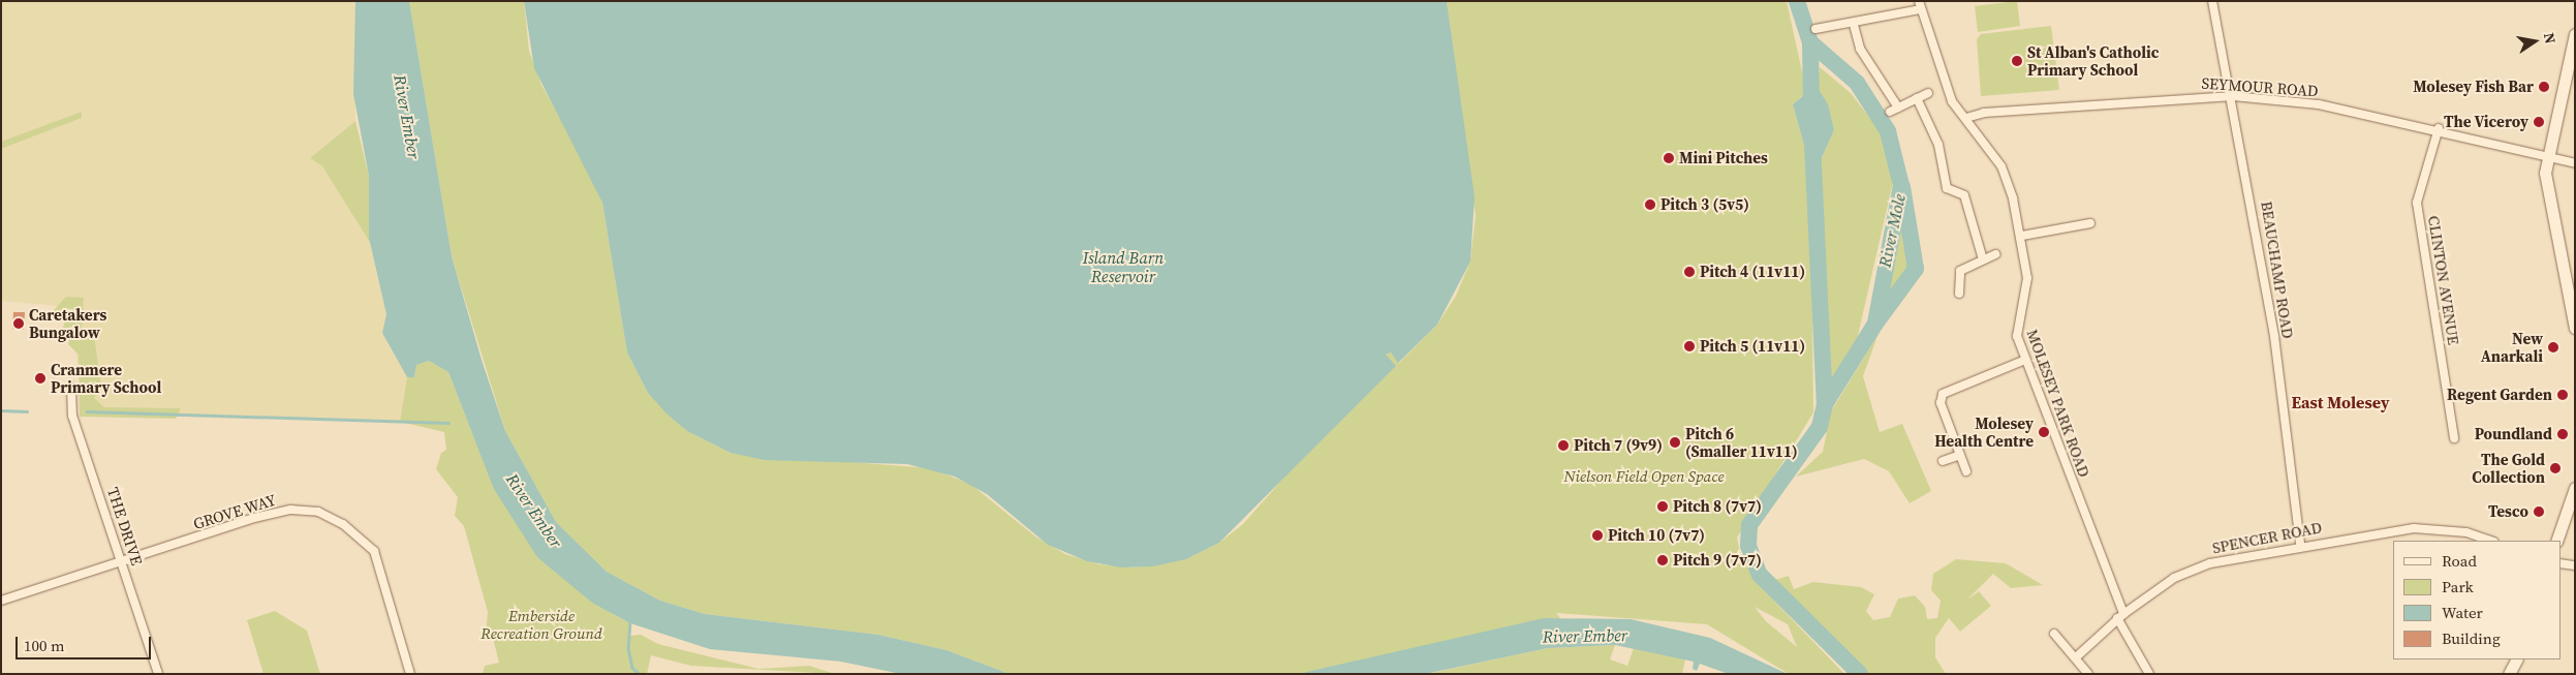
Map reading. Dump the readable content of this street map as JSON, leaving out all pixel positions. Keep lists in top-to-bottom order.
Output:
{
  "streets": {
    "street": [
      "SEYMOUR ROAD",
      "BEAUCHAMP ROAD",
      "CLINTON AVENUE",
      "MOLESEY PARK ROAD",
      "GROVE WAY",
      "THE DRIVE",
      "SPENCER ROAD"
    ]
  },
  "crossings": [
    ["SEYMOUR ROAD", "BEAUCHAMP ROAD"],
    ["SEYMOUR ROAD", "CLINTON AVENUE"],
    ["SEYMOUR ROAD", "MOLESEY PARK ROAD"],
    ["BEAUCHAMP ROAD", "SPENCER ROAD"],
    ["MOLESEY PARK ROAD", "SPENCER ROAD"],
    ["GROVE WAY", "THE DRIVE"]
  ],
  "districts": ["East Molesey"],
  "water": ["River Ember", "River Mole", "Island Barn Reservoir"],
  "parks": ["Nielson Field Open Space", "Emberside Recreation Ground"],
  "places": [
    "St Alban's Catholic Primary School",
    "Molesey Fish Bar",
    "The Viceroy",
    "Mini Pitches",
    "Pitch 3 (5v5)",
    "Pitch 4 (11v11)",
    "Caretakers Bungalow",
    "Pitch 5 (11v11)",
    "New Anarkali",
    "Cranmere Primary School",
    "Regent Garden",
    "Molesey Health Centre",
    "Poundland",
    "Pitch 6 (Smaller 11v11)",
    "Pitch 7 (9v9)",
    "The Gold Collection",
    "Pitch 8 (7v7)",
    "Tesco",
    "Pitch 10 (7v7)",
    "Pitch 9 (7v7)"
  ],
  "legend": [
    "Road",
    "Park",
    "Water",
    "Building"
  ],
  "scale_bar": "100 m",
  "north": "right"
}
